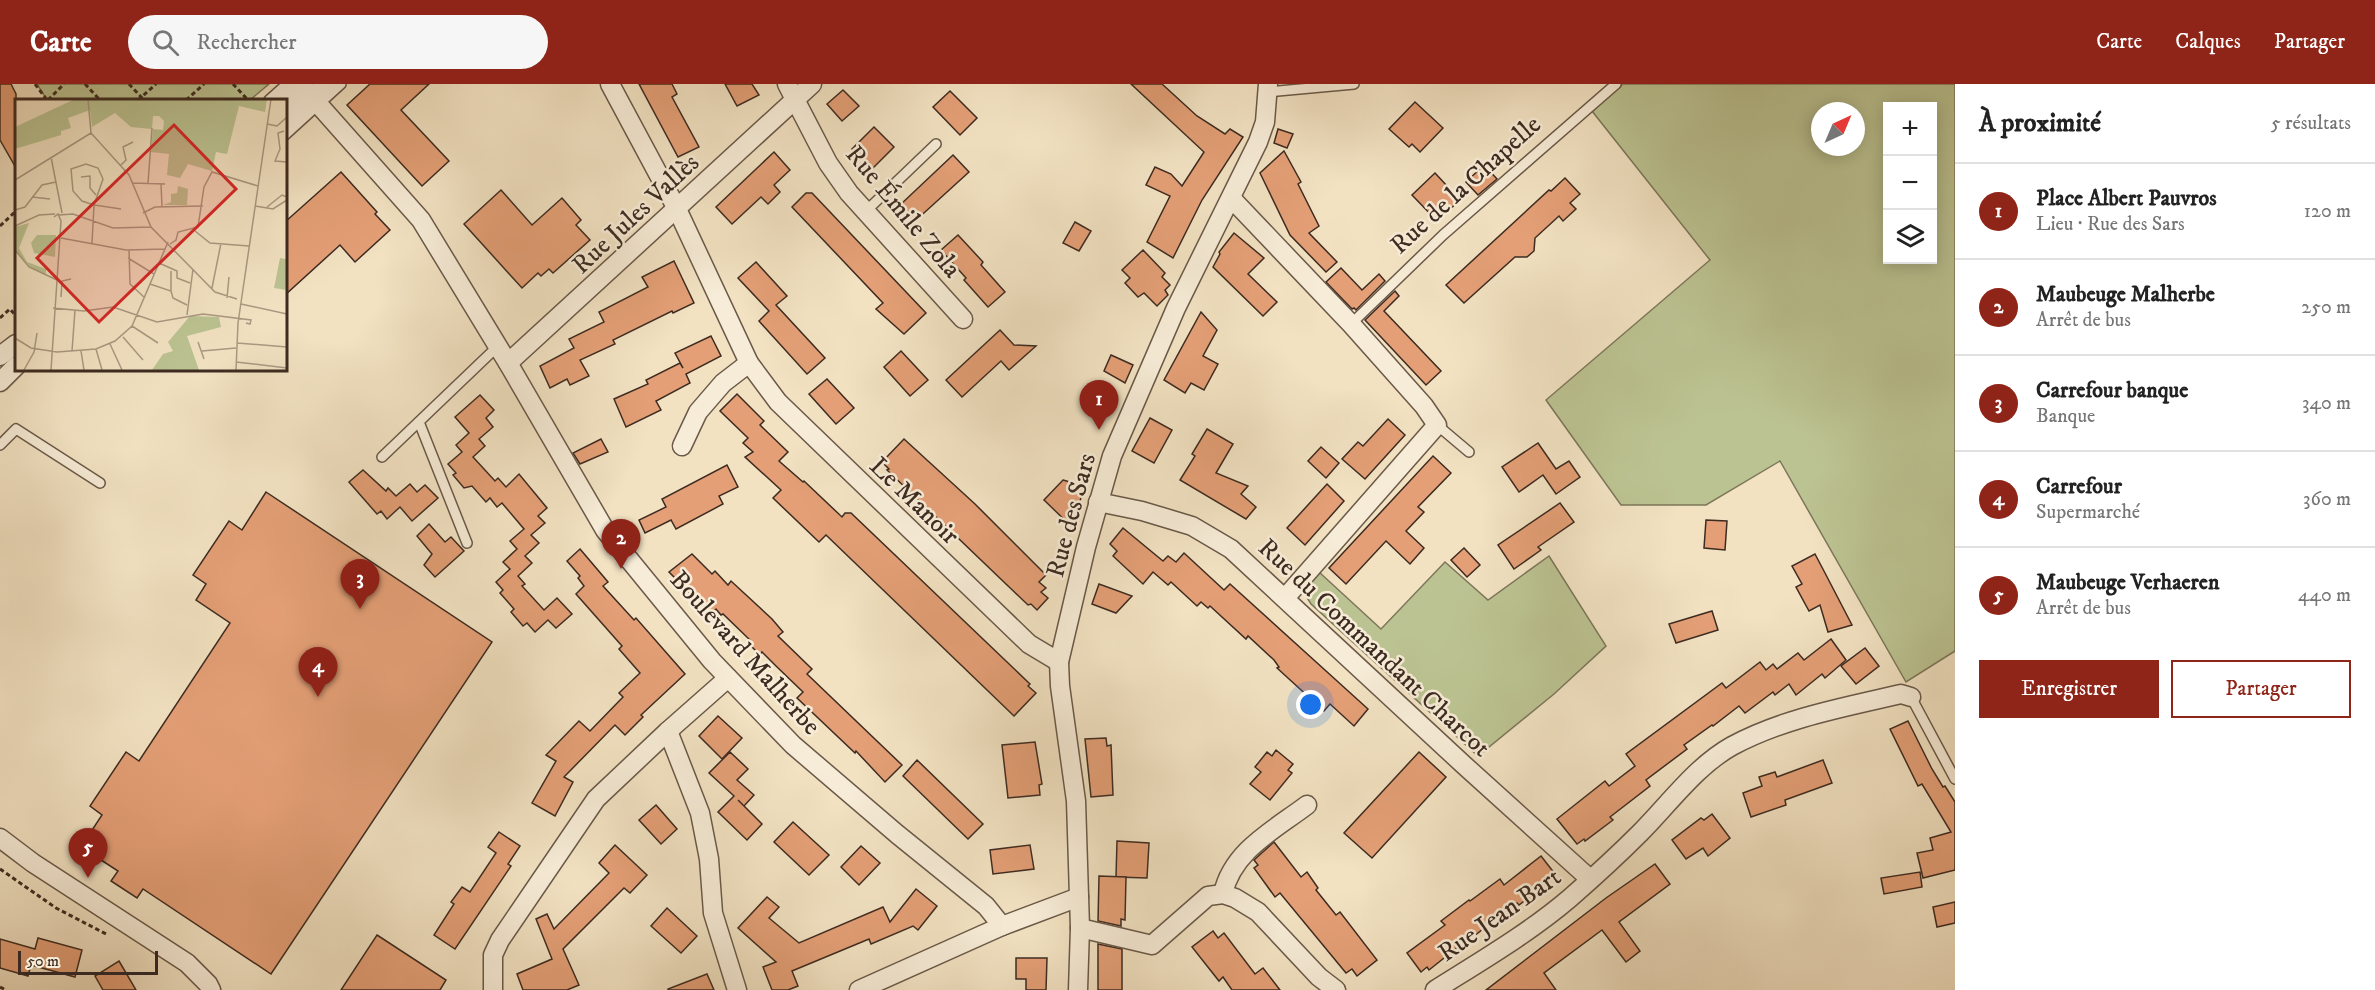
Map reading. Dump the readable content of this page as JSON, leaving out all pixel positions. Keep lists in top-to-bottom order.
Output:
{
  "streets": {
    "street": [
      "Rue Émile Zola",
      "Rue Jules Vallès",
      "Le Manoir",
      "Rue des Sars",
      "Rue du Commandant Charcot",
      "Boulevard Malherbe",
      "Rue Jean Bart"
    ],
    "lane": ["Rue de la Chapelle"]
  },
  "crossings": [
    ["Rue Émile Zola", "Rue Jules Vallès"],
    ["Rue Jules Vallès", "Le Manoir"],
    ["Rue Jules Vallès", "Boulevard Malherbe"],
    ["Le Manoir", "Rue des Sars"],
    ["Rue des Sars", "Rue du Commandant Charcot"],
    ["Rue du Commandant Charcot", "Rue Jean Bart"]
  ],
  "scale_bar": "50 m",
  "north": "top right",
  "page": {
    "header": "Carte",
    "search": "Rechercher",
    "nav": ["Carte", "Calques", "Partager"],
    "heading": ["À proximité", "5 résultats"],
    "map_buttons": ["+", "−"],
    "list": [
      {
        "mark": "1",
        "name": "Place Albert Pauvros",
        "note": "Lieu · Rue des Sars",
        "value": "120 m"
      },
      {
        "mark": "2",
        "name": "Maubeuge Malherbe",
        "note": "Arrêt de bus",
        "value": "250 m"
      },
      {
        "mark": "3",
        "name": "Carrefour banque",
        "note": "Banque",
        "value": "340 m"
      },
      {
        "mark": "4",
        "name": "Carrefour",
        "note": "Supermarché",
        "value": "360 m"
      },
      {
        "mark": "5",
        "name": "Maubeuge Verhaeren",
        "note": "Arrêt de bus",
        "value": "440 m"
      }
    ],
    "pins": [
      "1",
      "2",
      "3",
      "4",
      "5"
    ],
    "buttons": ["Enregistrer", "Partager"],
    "scale": "50 m"
  }
}
